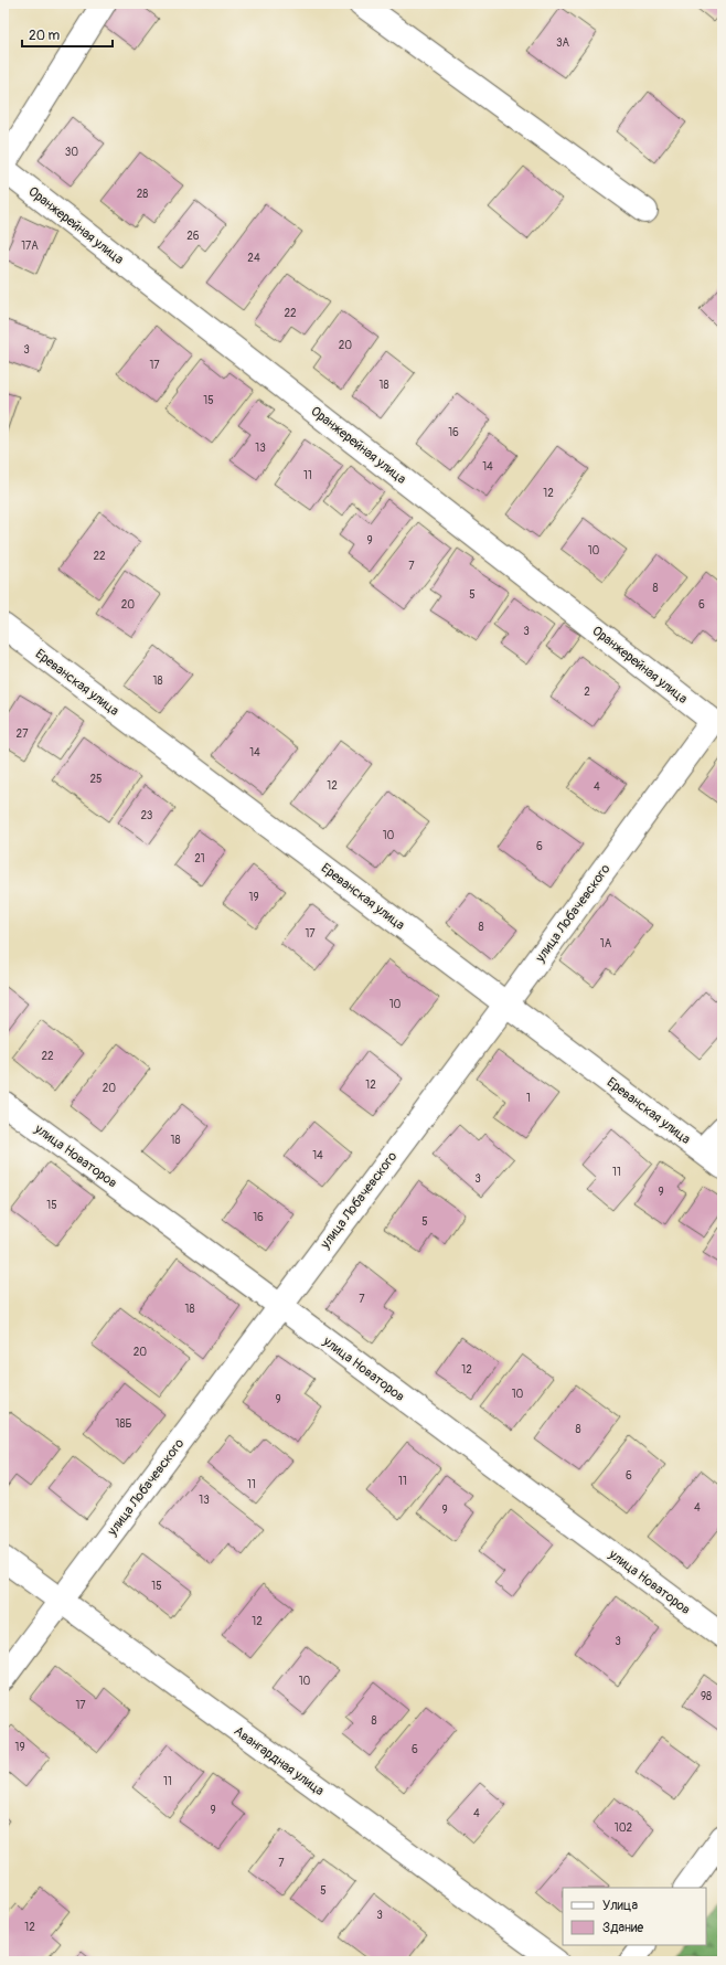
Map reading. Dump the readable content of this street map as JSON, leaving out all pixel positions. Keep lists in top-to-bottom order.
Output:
{
  "streets": {
    "street": [
      "Оранжерейная улица",
      "Ереванская улица",
      "улица Лобачевского",
      "улица Новаторов",
      "Авангардная улица"
    ]
  },
  "crossings": [
    ["Оранжерейная улица", "улица Лобачевского"],
    ["Ереванская улица", "улица Лобачевского"],
    ["улица Лобачевского", "улица Новаторов"],
    ["улица Лобачевского", "Авангардная улица"]
  ],
  "house_numbers": [
    "3А",
    "30",
    "28",
    "26",
    "17А",
    "24",
    "22",
    "20",
    "3",
    "17",
    "18",
    "15",
    "16",
    "13",
    "14",
    "11",
    "12",
    "9",
    "10",
    "22",
    "7",
    "8",
    "5",
    "20",
    "6",
    "3",
    "18",
    "2",
    "27",
    "14",
    "25",
    "12",
    "4",
    "23",
    "10",
    "6",
    "21",
    "19",
    "8",
    "17",
    "1А",
    "10",
    "22",
    "12",
    "20",
    "1",
    "18",
    "14",
    "11",
    "3",
    "9",
    "15",
    "16",
    "5",
    "7",
    "18",
    "20",
    "12",
    "10",
    "9",
    "18Б",
    "8",
    "6",
    "11",
    "11",
    "13",
    "4",
    "9",
    "15",
    "12",
    "3",
    "10",
    "98",
    "17",
    "8",
    "19",
    "6",
    "11",
    "9",
    "4",
    "102",
    "7",
    "5",
    "3",
    "12"
  ],
  "legend": ["Улица", "Здание"],
  "scale_bar": "20 m"
}
